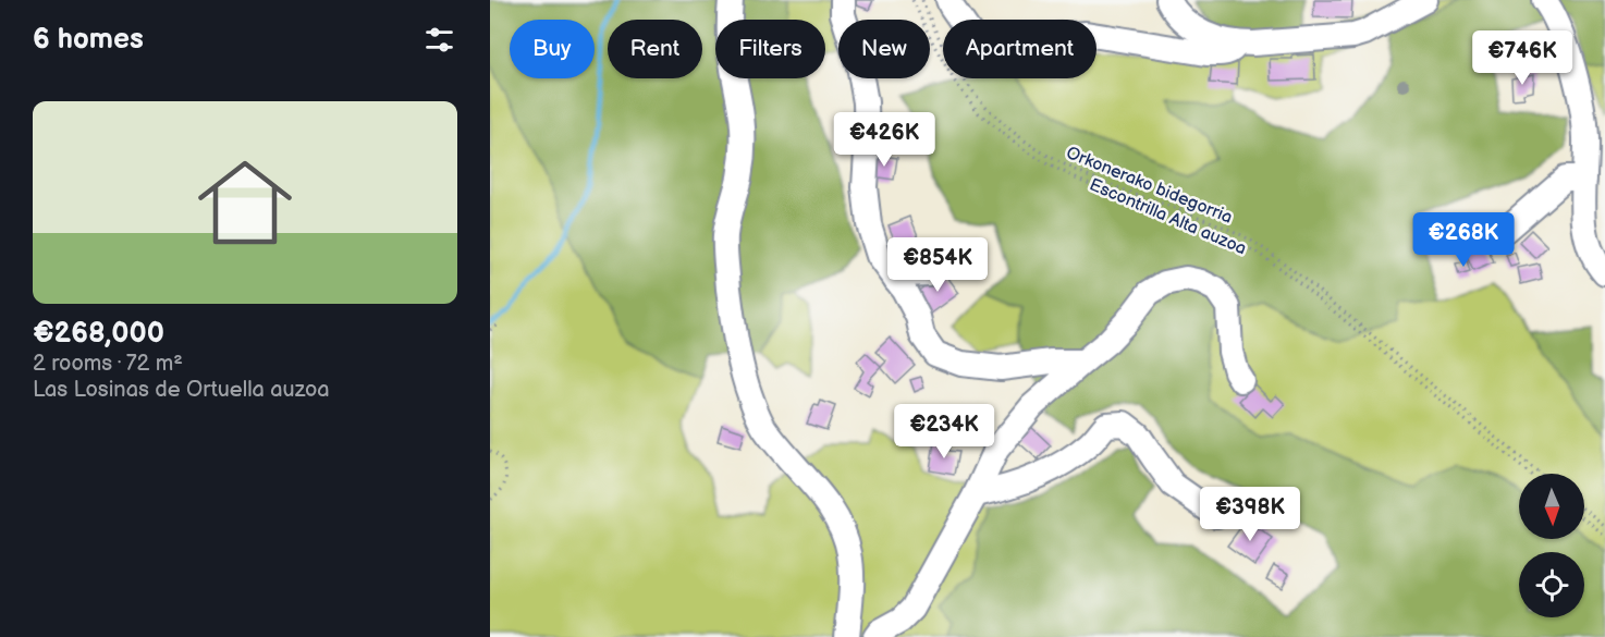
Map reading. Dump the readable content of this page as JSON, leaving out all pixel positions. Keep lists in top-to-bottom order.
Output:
{
  "streets": {
    "path": ["Orkonerako bidegorria", "Escontrilla Alta auzoa"]
  },
  "north": "bottom",
  "page": {
    "heading": "6 homes",
    "chip": [
      "Buy",
      "Rent",
      "Filters",
      "New",
      "Apartment"
    ],
    "price": [
      "€746K",
      "€426K",
      "€268K",
      "€854K",
      "€234K",
      "€398K"
    ],
    "list": [
      {
        "name": "€268,000",
        "note": "2 rooms · 72 m² · Las Losinas de Ortuella auzoa"
      }
    ]
  }
}
